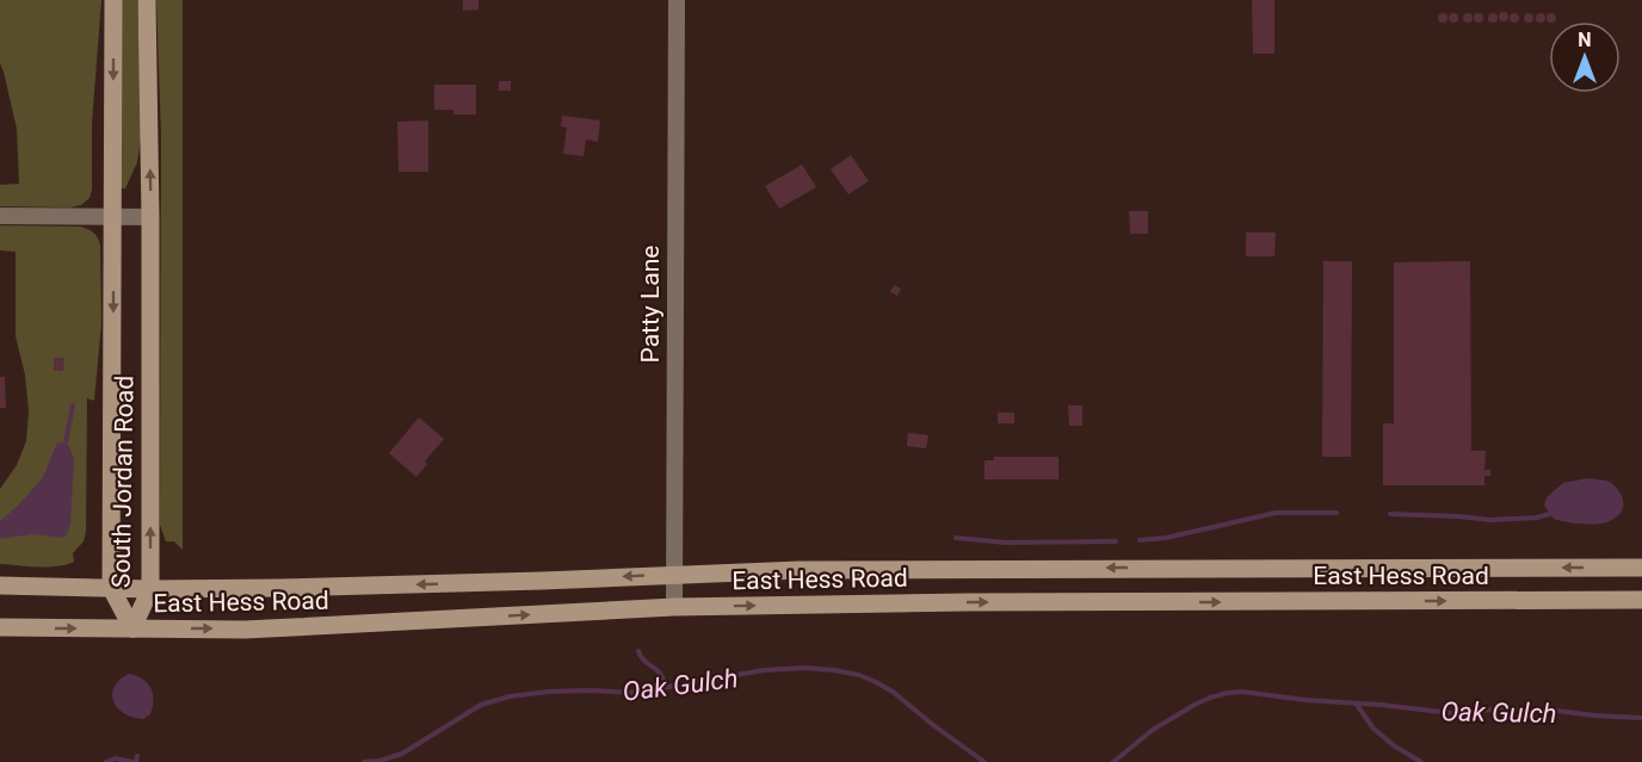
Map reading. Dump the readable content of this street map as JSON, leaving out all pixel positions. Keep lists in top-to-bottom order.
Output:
{
  "streets": {
    "main road": ["South Jordan Road", "East Hess Road"],
    "street": ["Patty Lane"]
  },
  "crossings": [
    ["Patty Lane", "East Hess Road"],
    ["South Jordan Road", "East Hess Road"]
  ],
  "water": ["Oak Gulch"],
  "north": "top"
}
